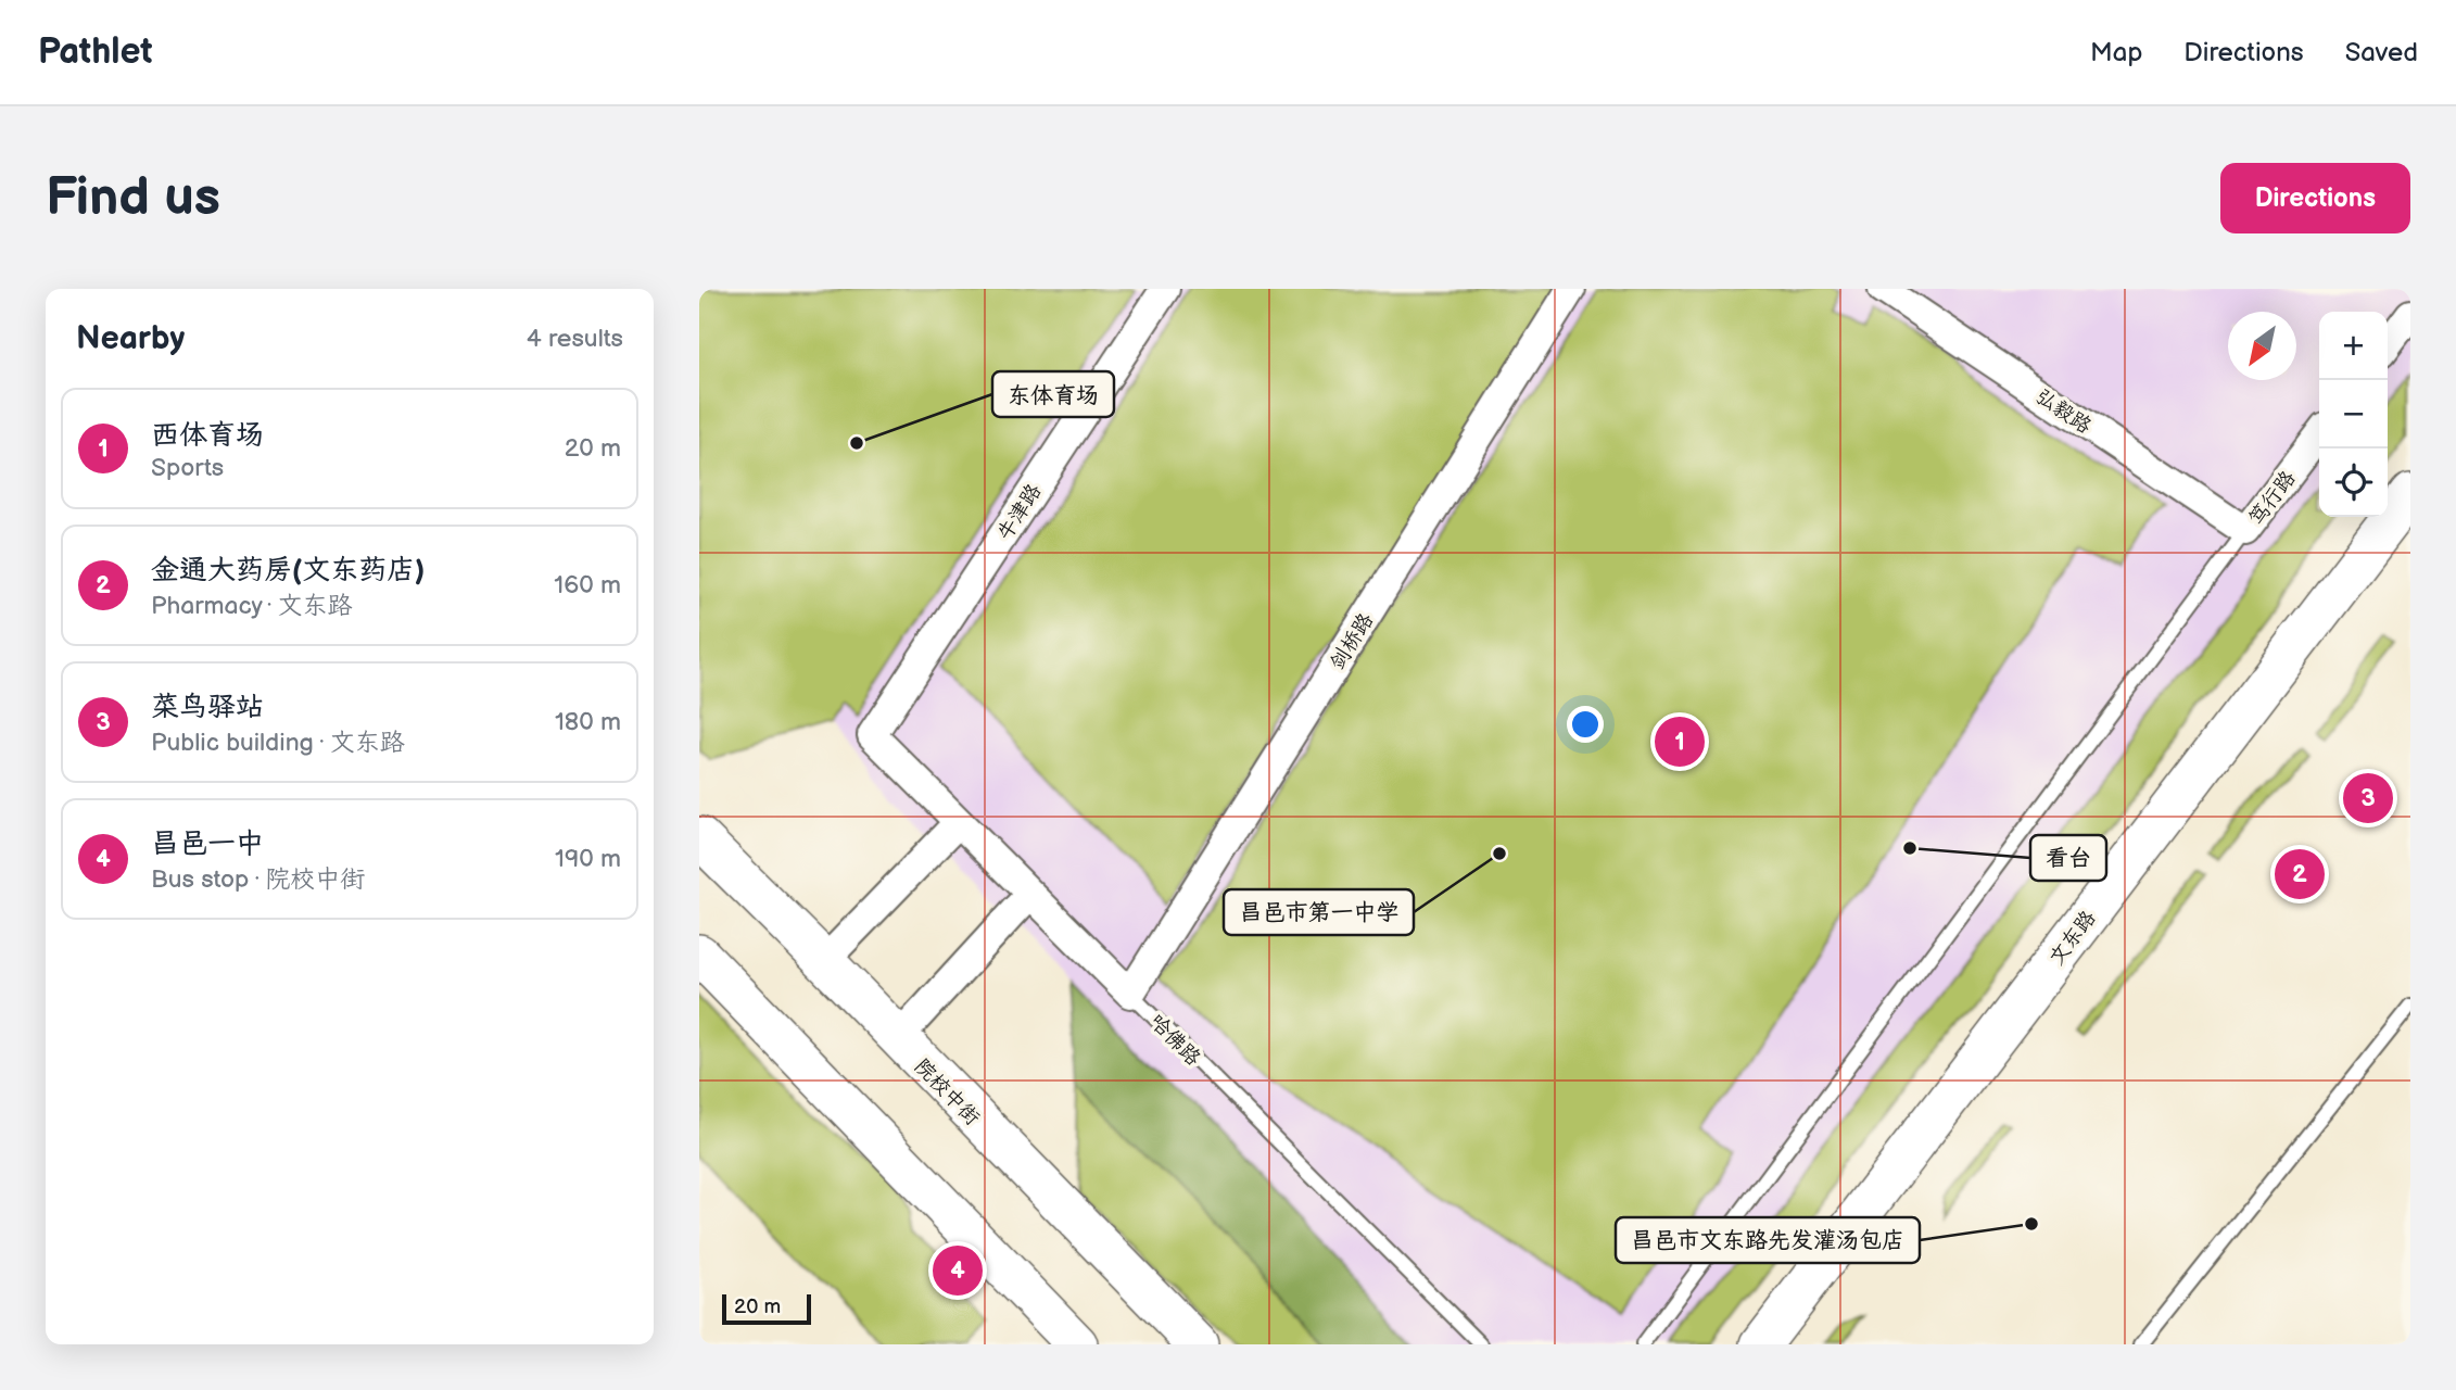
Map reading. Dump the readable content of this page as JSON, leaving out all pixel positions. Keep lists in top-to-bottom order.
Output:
{
  "streets": {
    "main road": ["文东路", "院校中街"],
    "street": [
      "弘毅路",
      "笃行路",
      "牛津路",
      "剑桥路",
      "哈佛路"
    ]
  },
  "crossings": [
    ["弘毅路", "笃行路"],
    ["牛津路", "哈佛路"],
    ["剑桥路", "哈佛路"]
  ],
  "places": [
    "东体育场",
    "看台",
    "昌邑市第一中学",
    "昌邑市文东路先发灌汤包店"
  ],
  "scale_bar": "20 m",
  "north": "bottom left",
  "page": {
    "header": "Pathlet",
    "nav": ["Map", "Directions", "Saved"],
    "buttons": "Directions",
    "title": "Find us",
    "heading": ["Nearby", "4 results"],
    "map_buttons": ["+", "−"],
    "list": [
      {
        "mark": "1",
        "name": "西体育场",
        "note": "Sports",
        "value": "20 m"
      },
      {
        "mark": "2",
        "name": "金通大药房(文东药店)",
        "note": "Pharmacy · 文东路",
        "value": "160 m"
      },
      {
        "mark": "3",
        "name": "菜鸟驿站",
        "note": "Public building · 文东路",
        "value": "180 m"
      },
      {
        "mark": "4",
        "name": "昌邑一中",
        "note": "Bus stop · 院校中街",
        "value": "190 m"
      }
    ],
    "pins": [
      "1",
      "3",
      "2",
      "4"
    ],
    "scale": "20 m"
  }
}
